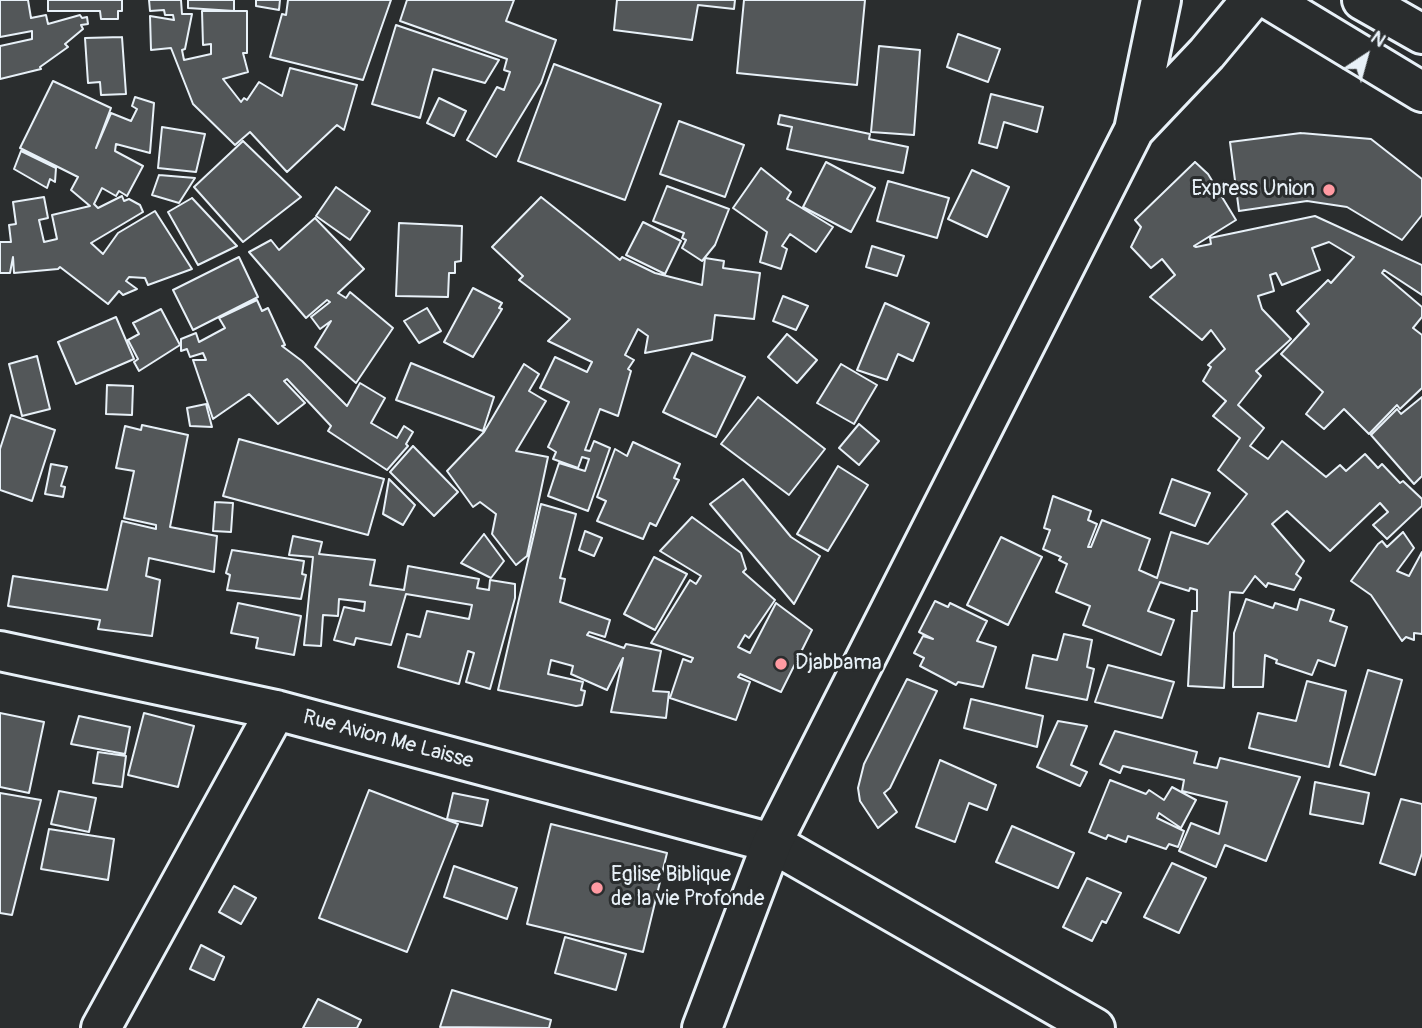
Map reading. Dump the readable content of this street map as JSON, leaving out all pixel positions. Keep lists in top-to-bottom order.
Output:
{
  "streets": {
    "main road": ["Rue Avion Me Laisse"]
  },
  "places": ["Express Union", "Djabbama", "Eglise Biblique de la vie Profonde"],
  "north": "top right"
}
